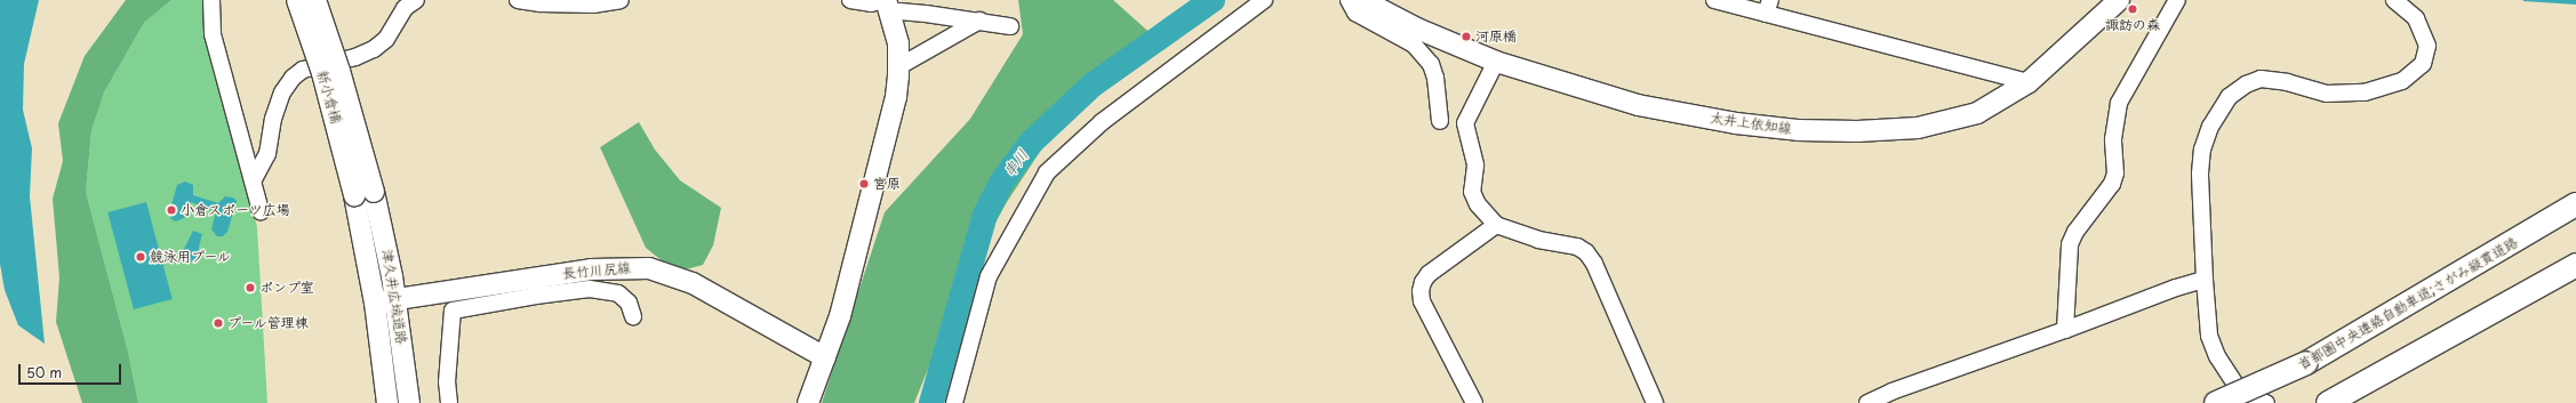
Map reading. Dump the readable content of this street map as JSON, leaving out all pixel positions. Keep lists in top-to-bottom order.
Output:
{
  "streets": {
    "highway": ["首都圏中央連絡自動車道;さがみ縦貫道路"],
    "main road": [
      "新小倉橋",
      "太井上依知線",
      "長竹川尻線",
      "津久井広域道路"
    ]
  },
  "crossings": [
    ["新小倉橋", "津久井広域道路"],
    ["長竹川尻線", "津久井広域道路"]
  ],
  "water": ["串川"],
  "places": [
    "諏訪の森",
    "河原橋",
    "宮原",
    "小倉スポーツ広場",
    "競泳用プール",
    "ポンプ室",
    "プール管理棟"
  ],
  "scale_bar": "50 m"
}
